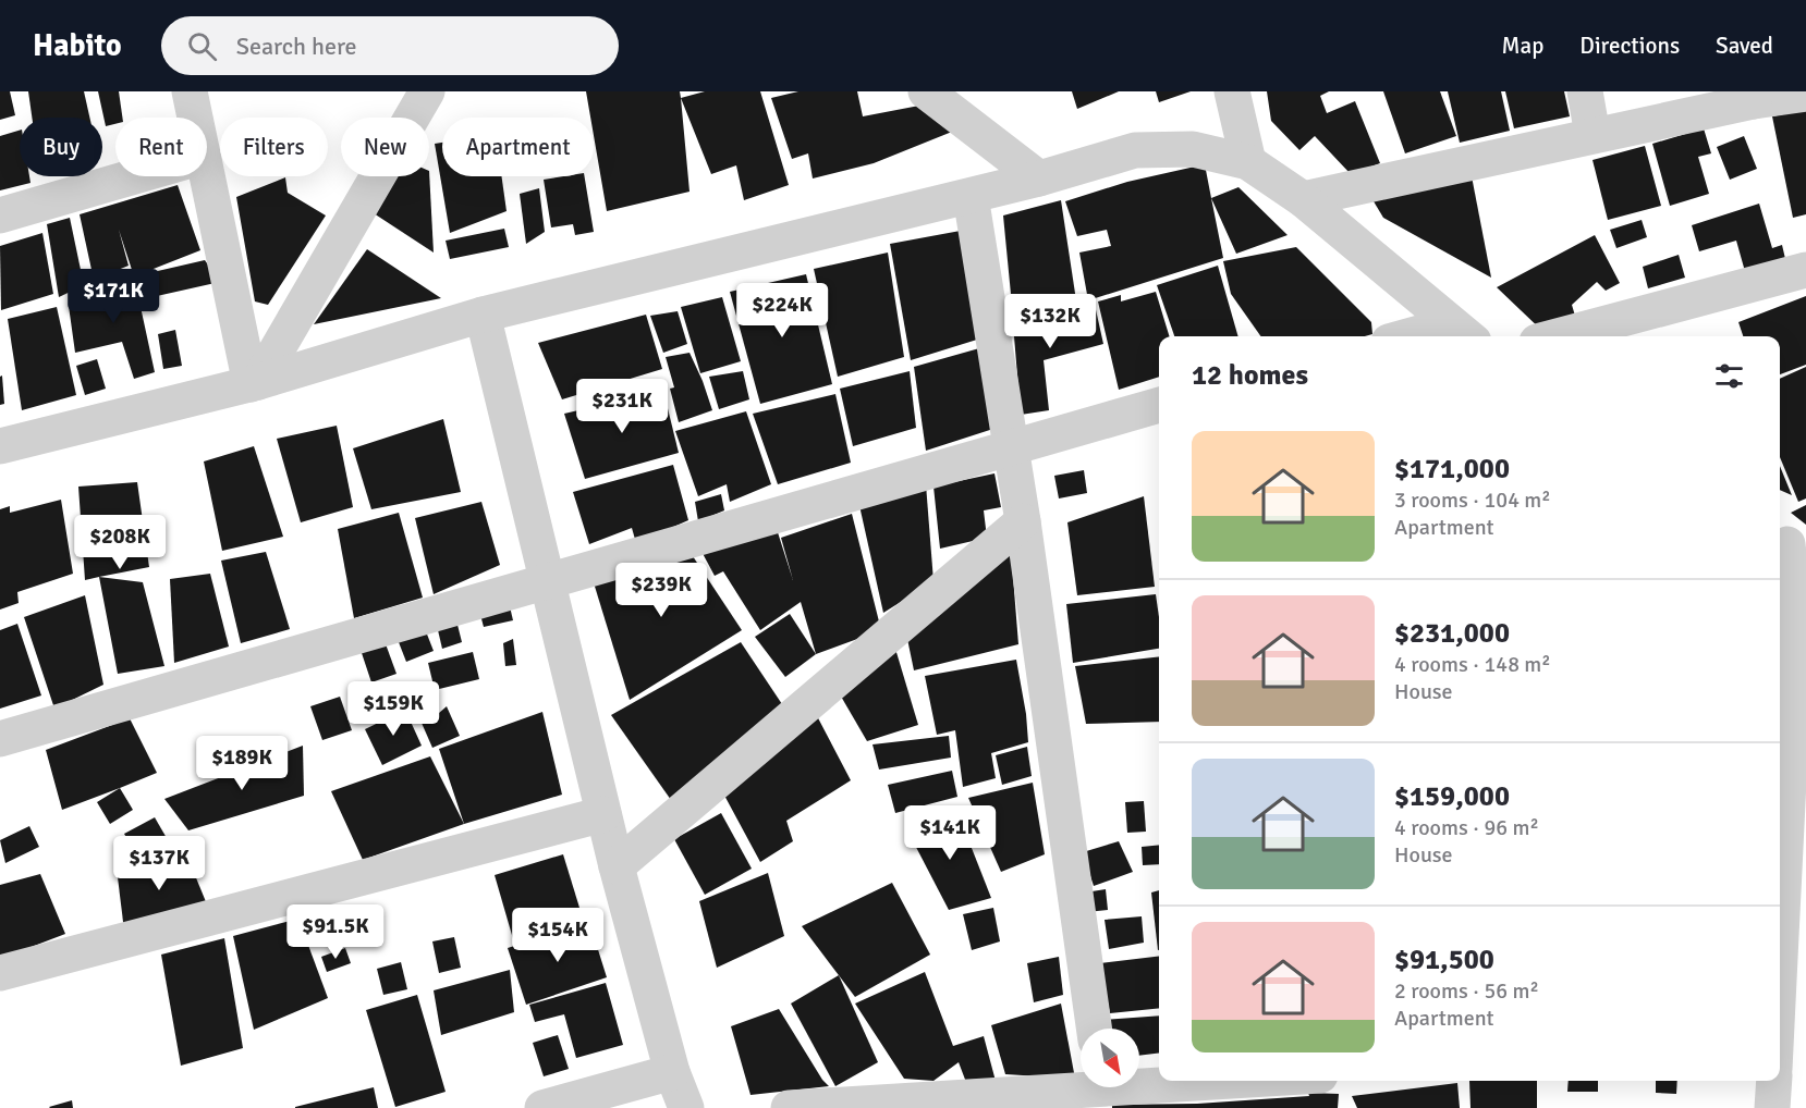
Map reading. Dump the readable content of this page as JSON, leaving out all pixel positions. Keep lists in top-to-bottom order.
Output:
{
  "north": "bottom right",
  "page": {
    "header": "Habito",
    "search": "Search here",
    "nav": ["Map", "Directions", "Saved"],
    "chip": [
      "Buy",
      "Rent",
      "Filters",
      "New",
      "Apartment"
    ],
    "price": [
      "$171K",
      "$224K",
      "$132K",
      "$231K",
      "$208K",
      "$239K",
      "$159K",
      "$189K",
      "$141K",
      "$137K",
      "$91.5K",
      "$154K"
    ],
    "heading": "12 homes",
    "list": [
      {
        "name": "$171,000",
        "note": "3 rooms · 104 m² · Apartment"
      },
      {
        "name": "$231,000",
        "note": "4 rooms · 148 m² · House"
      },
      {
        "name": "$159,000",
        "note": "4 rooms · 96 m² · House"
      },
      {
        "name": "$91,500",
        "note": "2 rooms · 56 m² · Apartment"
      }
    ]
  }
}
